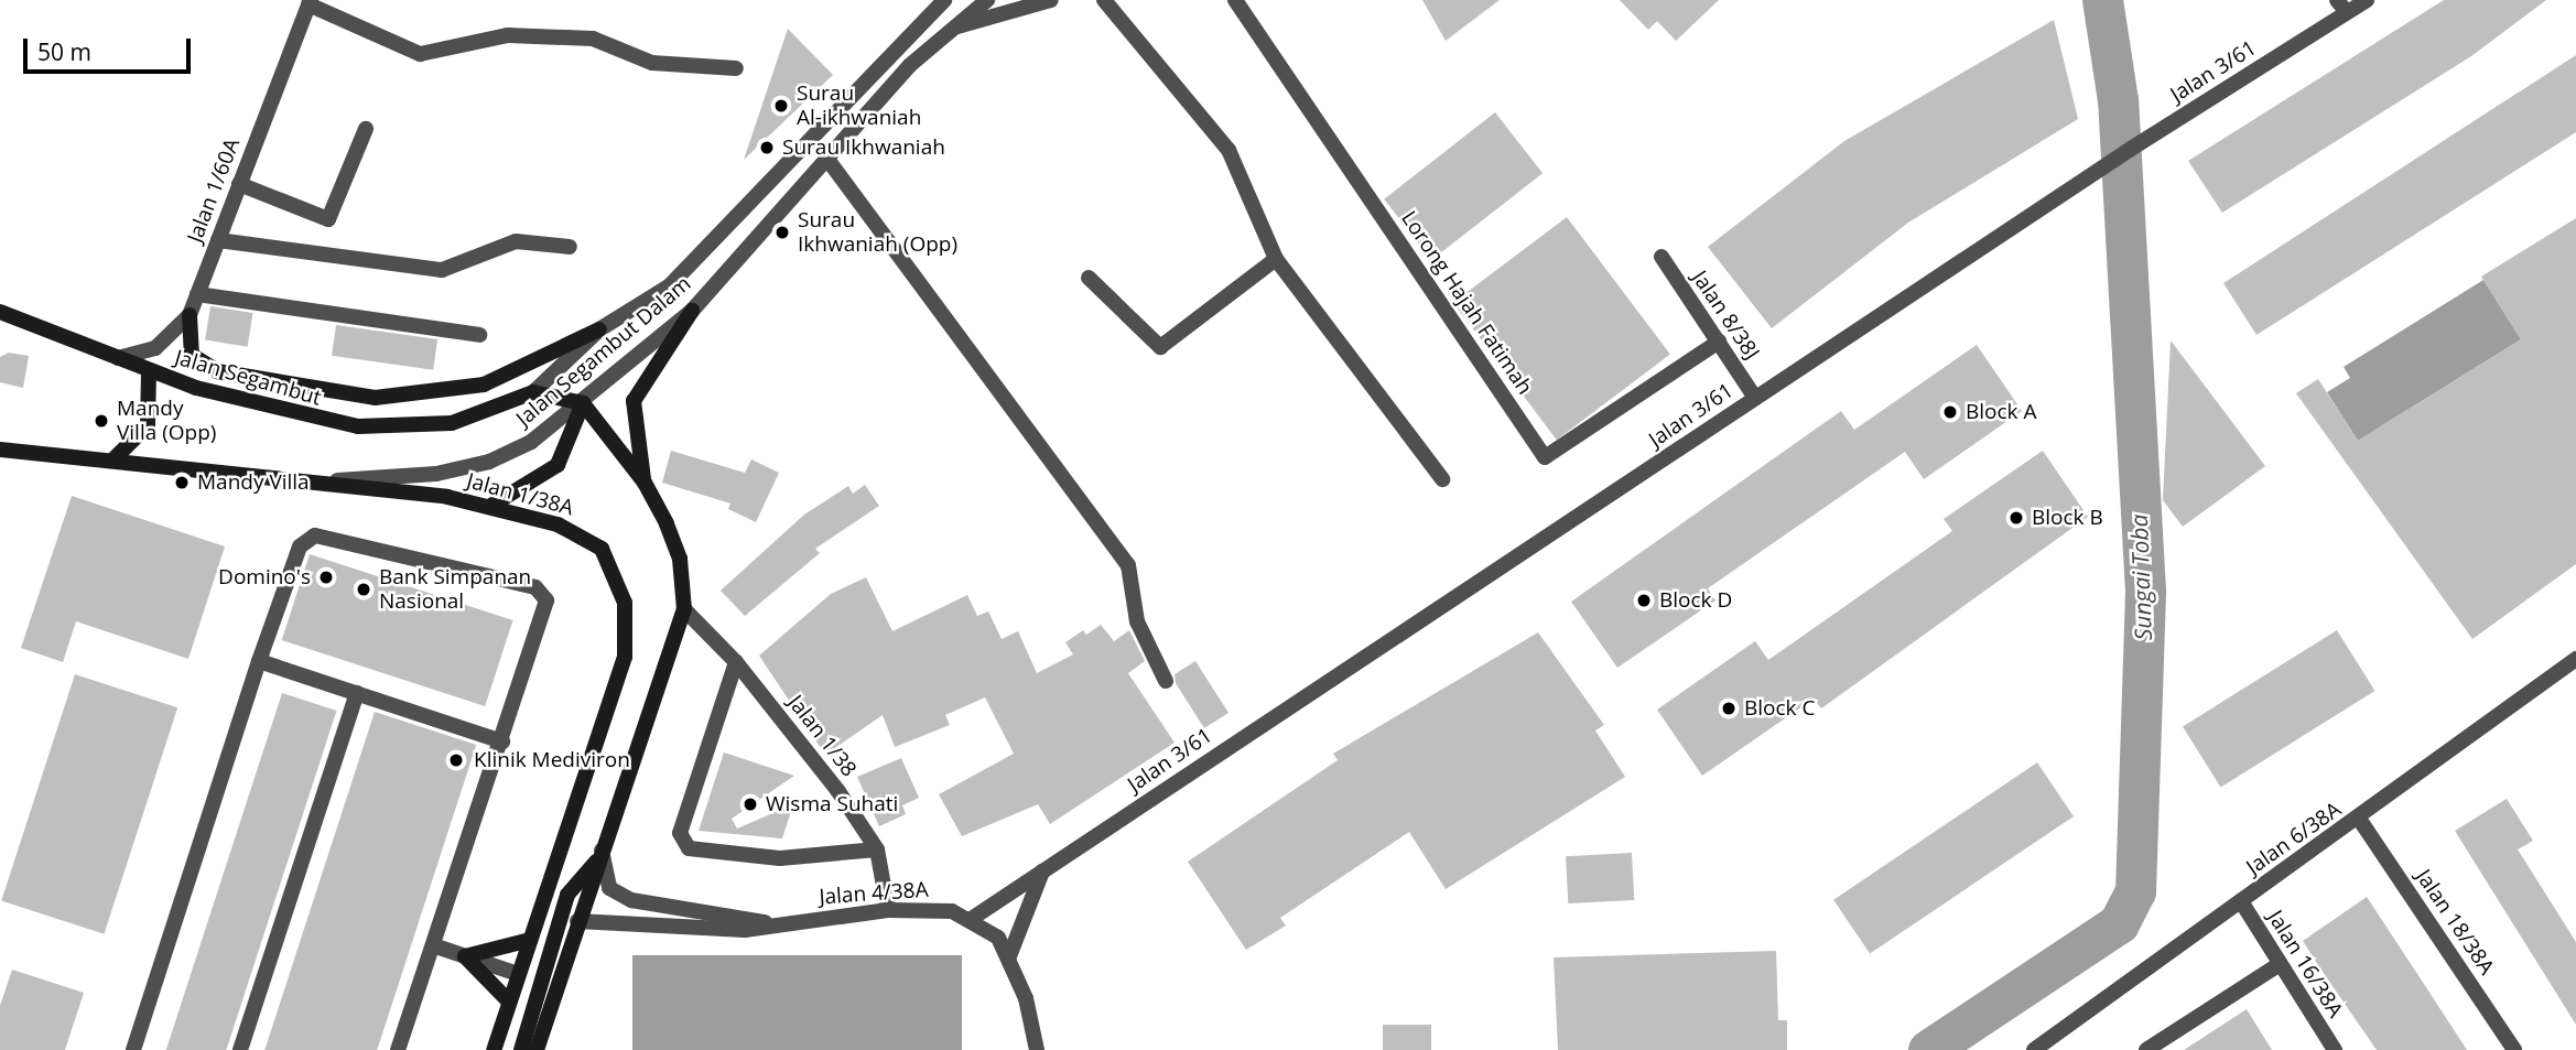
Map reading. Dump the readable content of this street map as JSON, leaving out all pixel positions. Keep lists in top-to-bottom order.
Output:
{
  "streets": {
    "main road": ["Jalan Segambut", "Jalan 1/38A"],
    "street": [
      "Jalan 3/61",
      "Jalan 1/60A",
      "Lorong Hajah Fatimah",
      "Jalan 8/38J",
      "Jalan Segambut Dalam",
      "Jalan 1/38",
      "Jalan 6/38A",
      "Jalan 4/38A",
      "Jalan 18/38A",
      "Jalan 16/38A"
    ]
  },
  "crossings": [
    ["Jalan 3/61", "Jalan 8/38J"],
    ["Jalan 3/61", "Jalan 4/38A"],
    ["Jalan 1/60A", "Jalan Segambut"],
    ["Lorong Hajah Fatimah", "Jalan 8/38J"],
    ["Jalan Segambut Dalam", "Jalan Segambut"],
    ["Jalan Segambut Dalam", "Jalan 1/38A"],
    ["Jalan 1/38", "Jalan 4/38A"],
    ["Jalan 6/38A", "Jalan 18/38A"],
    ["Jalan 6/38A", "Jalan 16/38A"]
  ],
  "water": ["Sungai Toba"],
  "places": [
    "Surau Al-ikhwaniah",
    "Surau Ikhwaniah",
    "Surau Ikhwaniah (Opp)",
    "Block A",
    "Mandy Villa (Opp)",
    "Mandy Villa",
    "Block B",
    "Domino's",
    "Bank Simpanan Nasional",
    "Block D",
    "Block C",
    "Klinik Mediviron",
    "Wisma Suhati"
  ],
  "scale_bar": "50 m"
}
